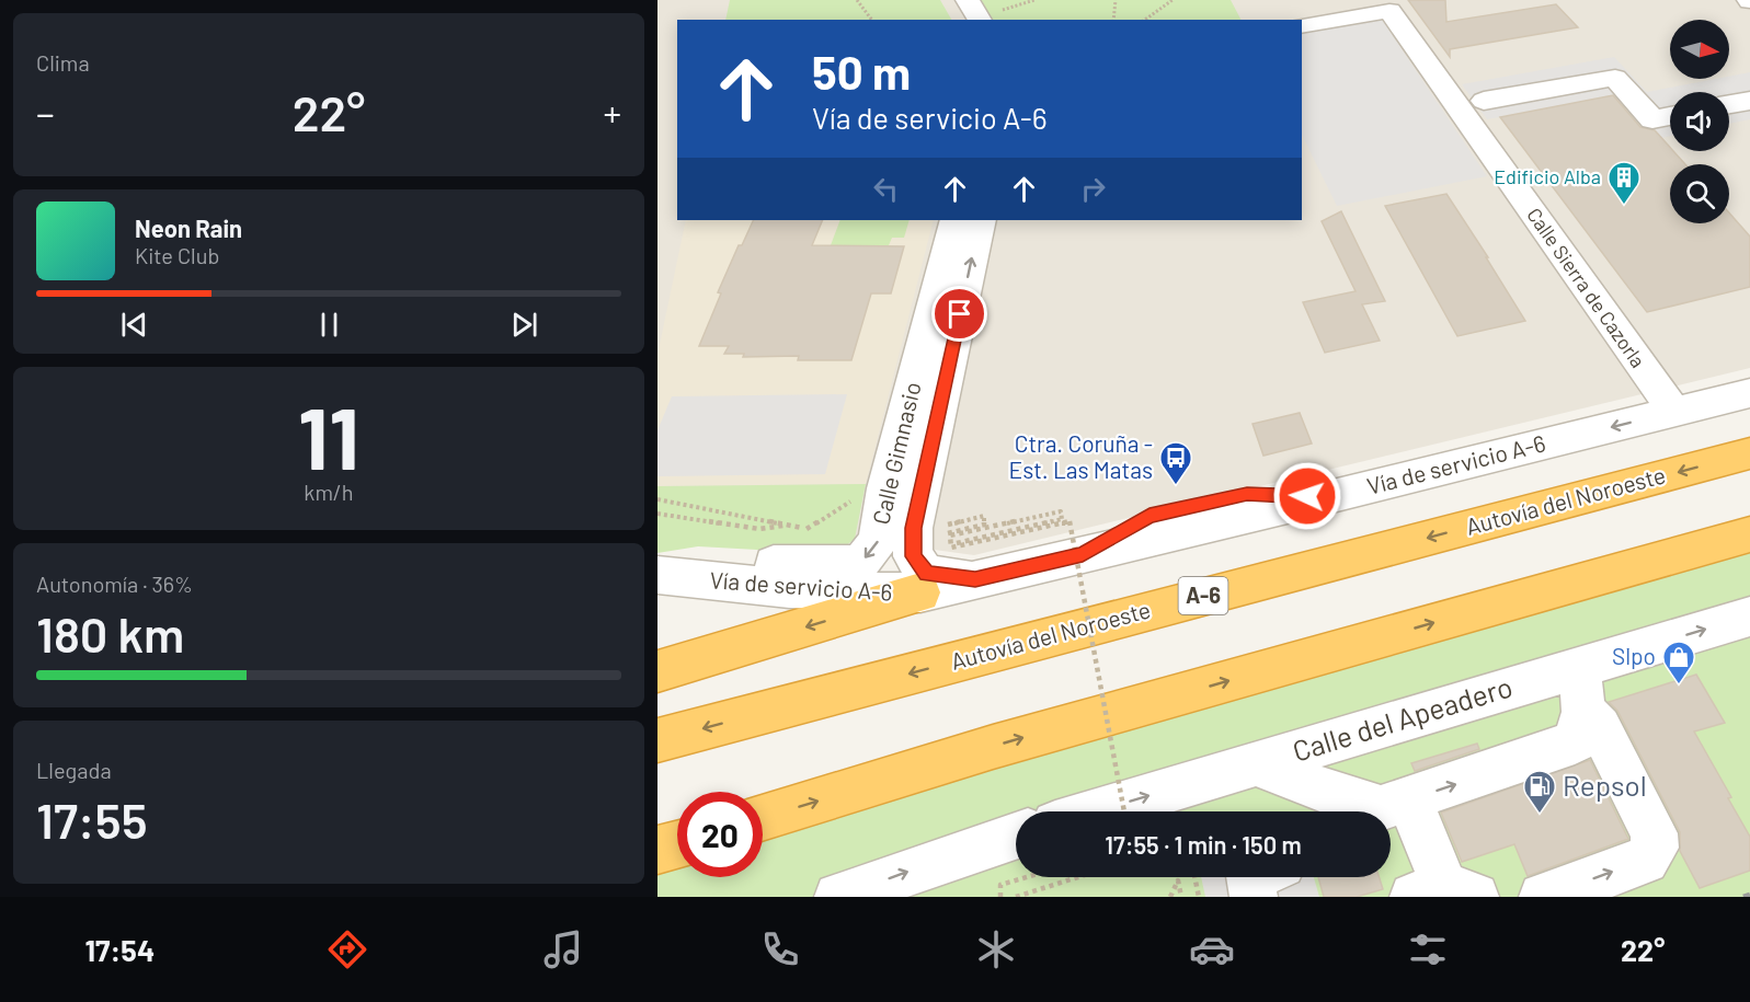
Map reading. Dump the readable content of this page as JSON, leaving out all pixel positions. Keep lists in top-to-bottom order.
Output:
{
  "streets": {
    "highway": ["Autovía del Noroeste", "A-6"],
    "street": [
      "Calle Sierra de Cazorla",
      "Calle Gimnasio",
      "Vía de servicio A-6",
      "Calle del Apeadero"
    ]
  },
  "crossings": [
    ["Calle Sierra de Cazorla", "Vía de servicio A-6"],
    ["Calle Gimnasio", "Vía de servicio A-6"]
  ],
  "one_way": ["Calle del Apeadero"],
  "places": {
    "building": ["Edificio Alba"],
    "bus stop": ["Ctra. Coruña - Est. Las Matas"],
    "shop": ["Slpo"],
    "fuel station": ["Repsol"]
  },
  "north": "right",
  "page": {
    "tile": [
      "Clima",
      ["11", "km/h"],
      ["Autonomía · 36%", "180 km"],
      ["Llegada", "17:55"]
    ],
    "turn": ["50 m", "Vía de servicio A-6"],
    "heat": ["−", "22°", "+"],
    "song": ["Neon Rain", "Kite Club"],
    "limit": "20",
    "trip": "17:55 · 1 min · 150 m",
    "tabs": ["17:54", "22°"]
  }
}
